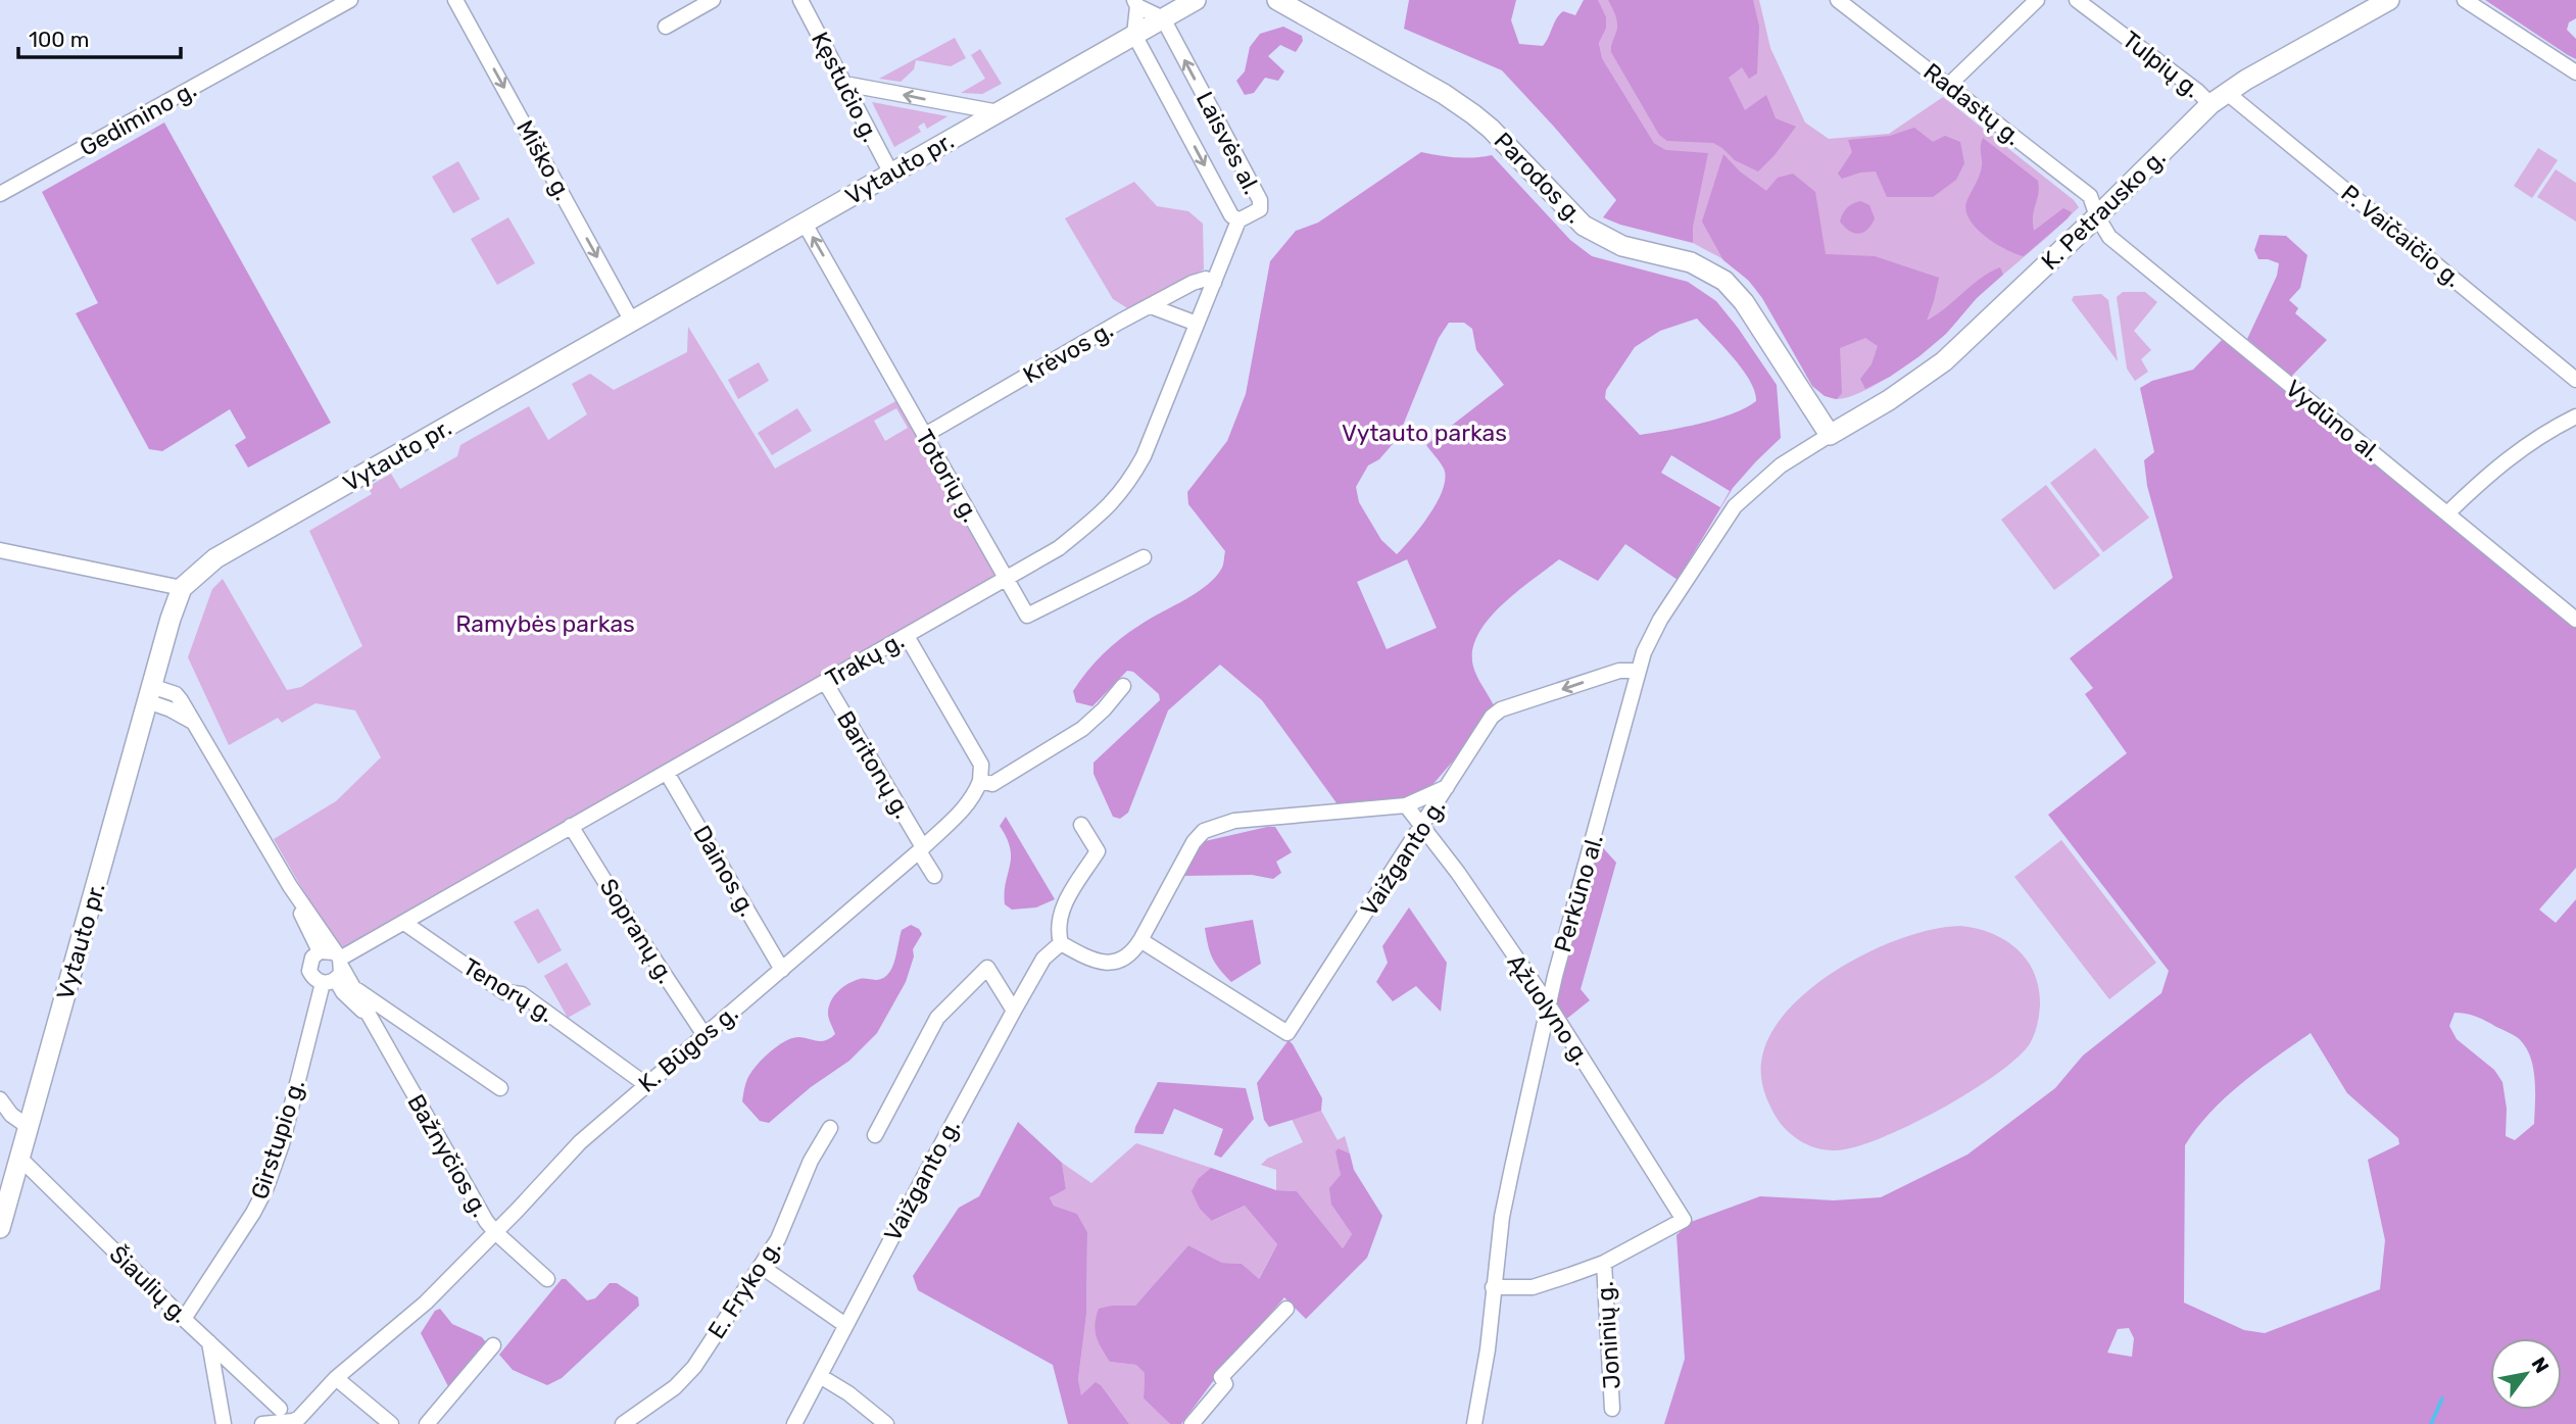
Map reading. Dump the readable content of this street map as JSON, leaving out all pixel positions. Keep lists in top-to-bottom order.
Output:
{
  "streets": {
    "main road": ["Vytauto pr.", "Parodos g.", "K. Petrausko g."],
    "street": [
      "Tulpių g.",
      "Kęstučio g.",
      "Radastų g.",
      "Gedimino g.",
      "Laisvės al.",
      "Miško g.",
      "P. Vaičaičio g.",
      "Krėvos g.",
      "Vydūno al.",
      "Totorių g.",
      "Trakų g.",
      "Baritonų g.",
      "Vaižganto g.",
      "Dainos g.",
      "Perkūno al.",
      "Sopranų g.",
      "Tenorų g.",
      "Ąžuolyno g.",
      "K. Būgos g.",
      "Girstupio g.",
      "Bažnyčios g.",
      "Šiaulių g.",
      "E. Fryko g.",
      "Joninių g."
    ]
  },
  "crossings": [
    ["Tulpių g.", "K. Petrausko g."],
    ["Tulpių g.", "P. Vaičaičio g."],
    ["Kęstučio g.", "Vytauto pr."],
    ["Radastų g.", "K. Petrausko g."],
    ["Radastų g.", "Vydūno al."],
    ["Laisvės al.", "Vytauto pr."],
    ["Laisvės al.", "Trakų g."],
    ["Miško g.", "Vytauto pr."],
    ["Vytauto pr.", "Totorių g."],
    ["Vytauto pr.", "Bažnyčios g."],
    ["Vytauto pr.", "Šiaulių g."],
    ["Parodos g.", "K. Petrausko g."],
    ["Parodos g.", "Perkūno al."],
    ["K. Petrausko g.", "P. Vaičaičio g."],
    ["K. Petrausko g.", "Vydūno al."],
    ["K. Petrausko g.", "Perkūno al."],
    ["Krėvos g.", "Totorių g."],
    ["Krėvos g.", "Trakų g."],
    ["Totorių g.", "Trakų g."],
    ["Trakų g.", "Baritonų g."],
    ["Trakų g.", "Dainos g."],
    ["Trakų g.", "Sopranų g."],
    ["Trakų g.", "Tenorų g."],
    ["Trakų g.", "Girstupio g."],
    ["Trakų g.", "Bažnyčios g."],
    ["Baritonų g.", "K. Būgos g."],
    ["Vaižganto g.", "Perkūno al."],
    ["Vaižganto g.", "Ąžuolyno g."],
    ["Dainos g.", "K. Būgos g."],
    ["Perkūno al.", "Ąžuolyno g."],
    ["Sopranų g.", "K. Būgos g."],
    ["Tenorų g.", "K. Būgos g."],
    ["Ąžuolyno g.", "Joninių g."],
    ["K. Būgos g.", "Bažnyčios g."],
    ["Girstupio g.", "Bažnyčios g."],
    ["Girstupio g.", "Šiaulių g."]
  ],
  "one_way": ["Miško g.", "Totorių g."],
  "parks": ["Vytauto parkas", "Ramybės parkas"],
  "scale_bar": "100 m",
  "north": "top right"
}
